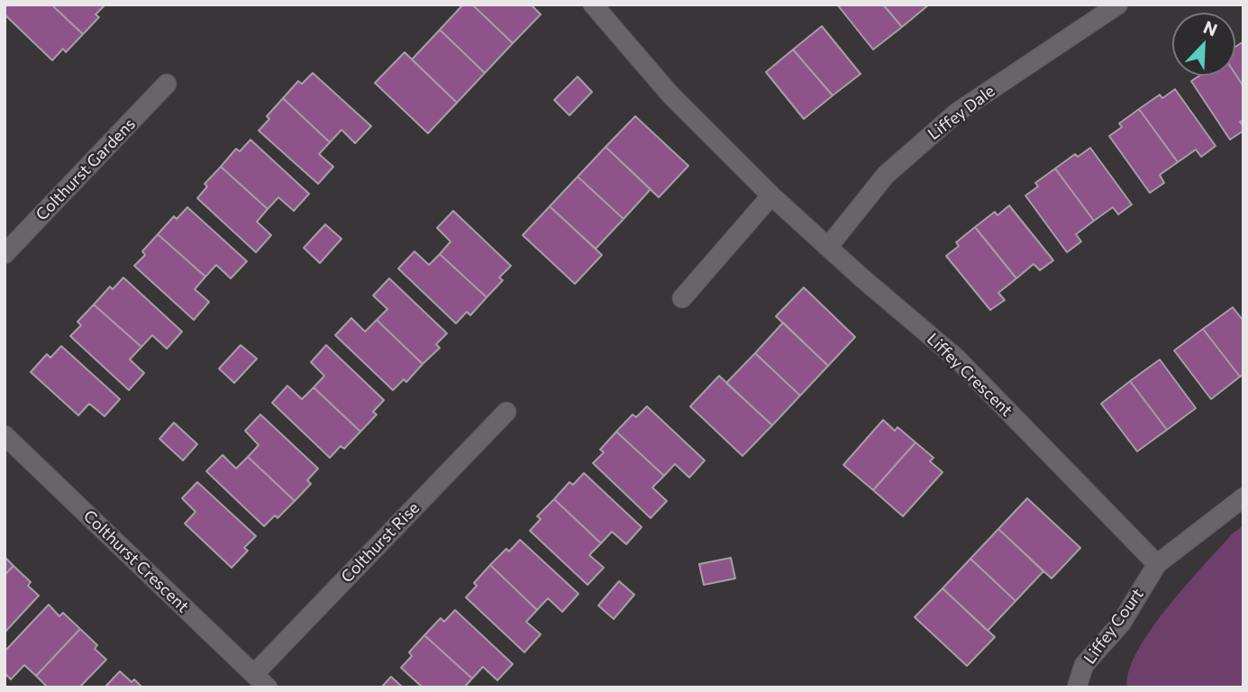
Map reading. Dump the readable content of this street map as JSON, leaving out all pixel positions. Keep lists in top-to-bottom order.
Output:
{
  "streets": {
    "street": [
      "Liffey Dale",
      "Colthurst Gardens",
      "Liffey Crescent",
      "Colthurst Rise",
      "Colthurst Crescent",
      "Liffey Court"
    ]
  },
  "crossings": [
    ["Liffey Dale", "Liffey Crescent"],
    ["Liffey Crescent", "Liffey Court"],
    ["Colthurst Rise", "Colthurst Crescent"]
  ],
  "north": "top right"
}
